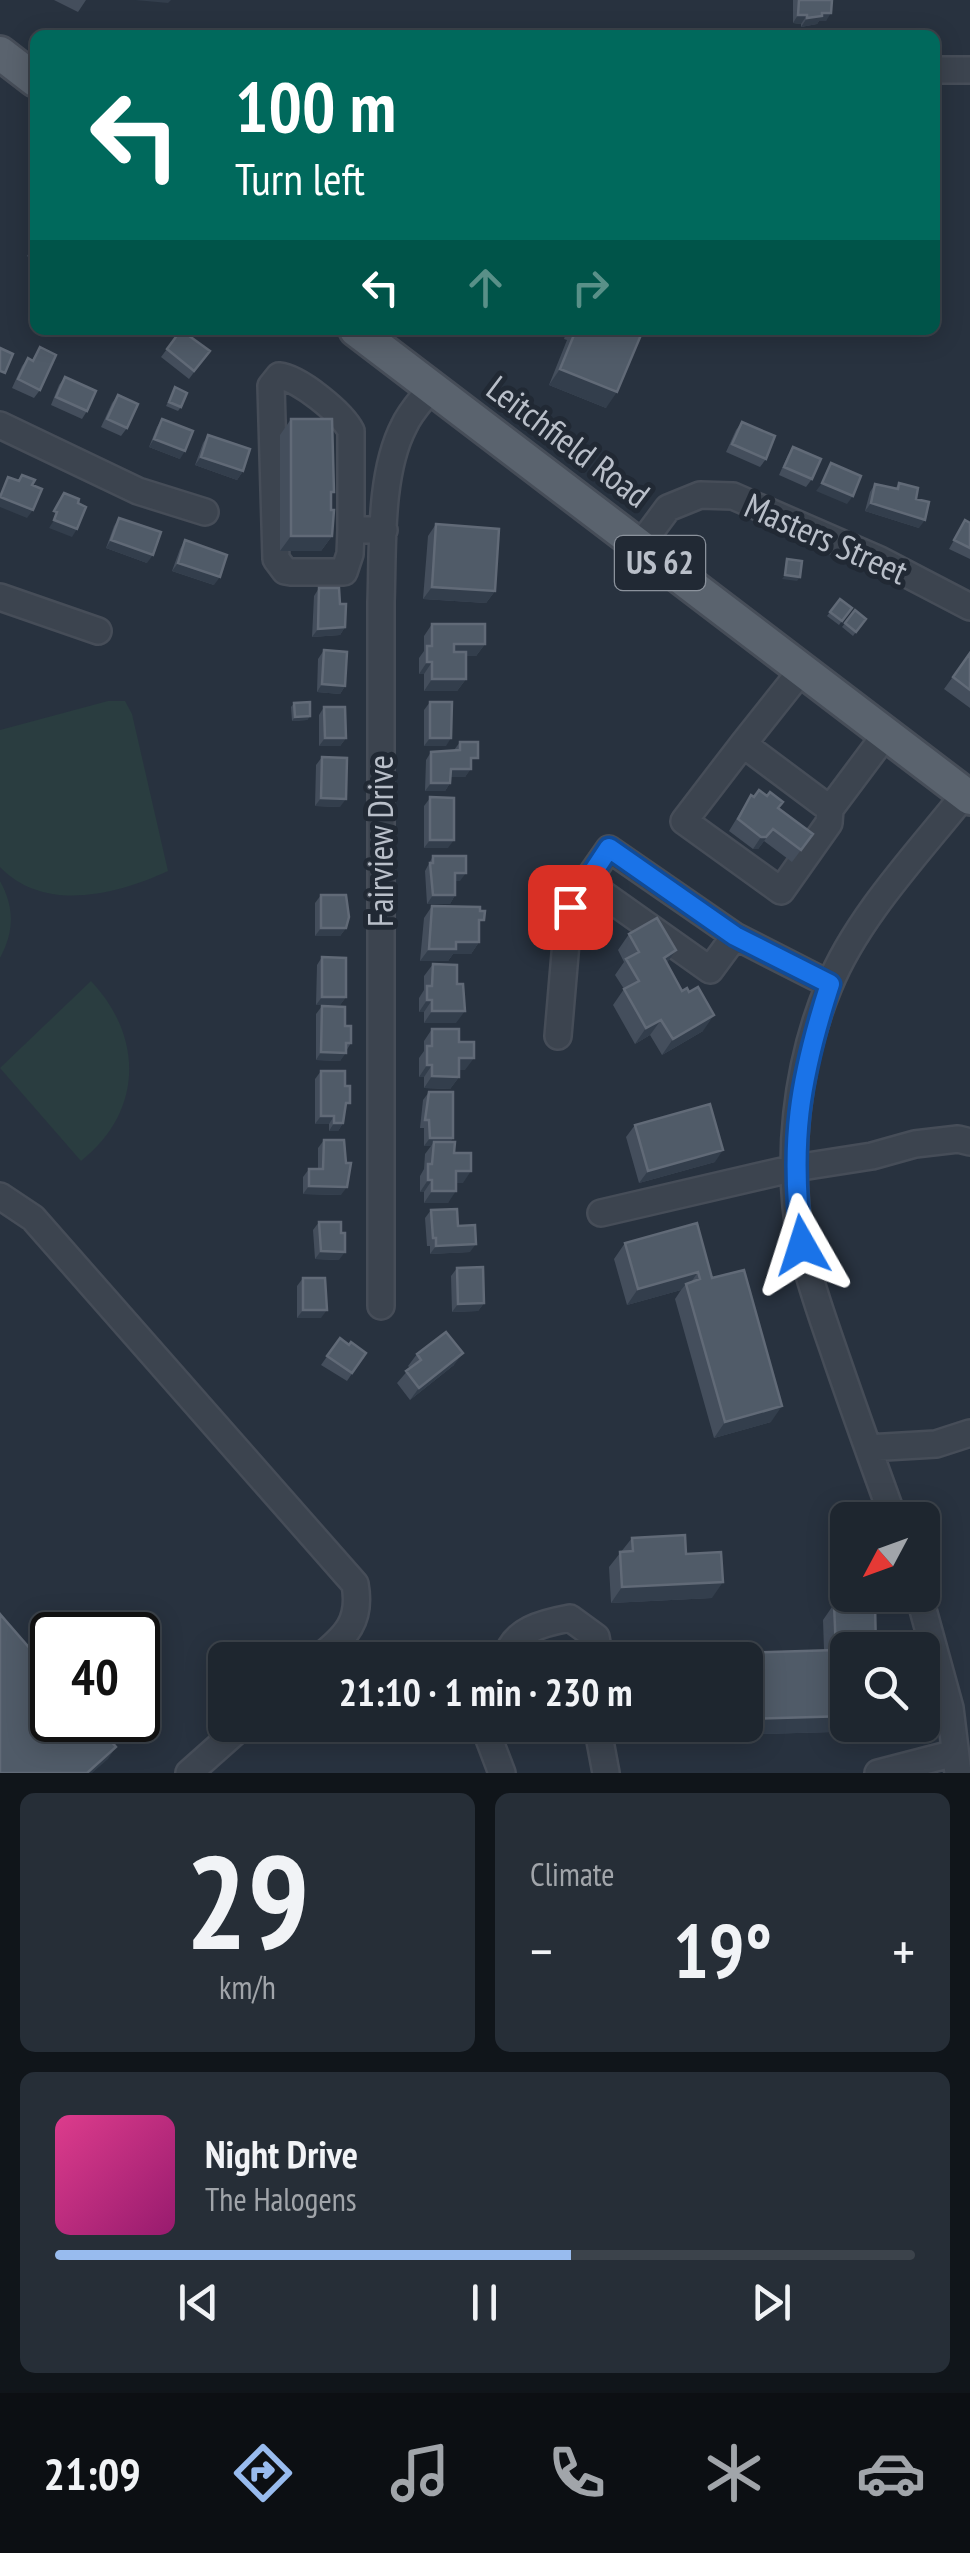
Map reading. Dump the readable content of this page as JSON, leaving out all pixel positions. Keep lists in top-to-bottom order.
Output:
{
  "streets": {
    "main road": ["Leitchfield Road", "US 62"],
    "street": ["Masters Street", "Fairview Drive"]
  },
  "crossings": [
    ["Leitchfield Road", "Masters Street"],
    ["Leitchfield Road", "Fairview Drive"]
  ],
  "north": "bottom left",
  "page": {
    "turn": ["100 m", "Turn left"],
    "limit": "40",
    "trip": "21:10 · 1 min · 230 m",
    "tile": [
      ["29", "km/h"],
      "Climate"
    ],
    "heat": ["−", "19°", "+"],
    "song": ["Night Drive", "The Halogens"],
    "tabs": "21:09"
  }
}
